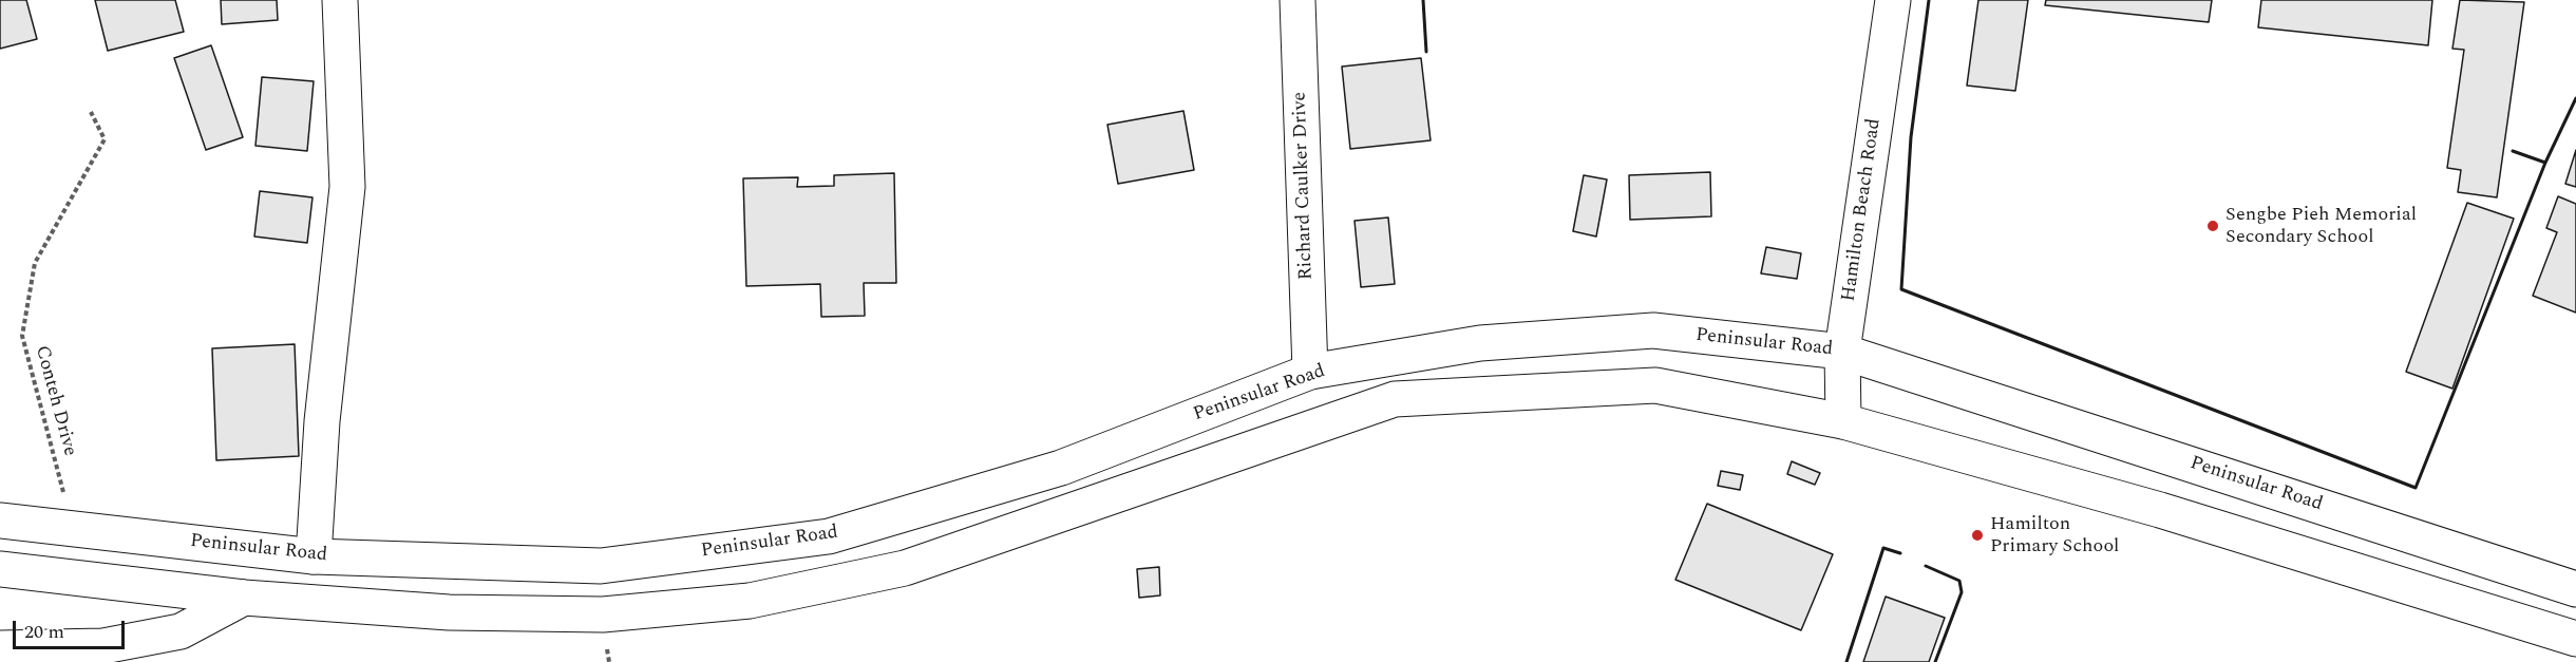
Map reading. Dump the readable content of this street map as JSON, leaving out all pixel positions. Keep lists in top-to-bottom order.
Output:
{
  "streets": {
    "main road": ["Richard Caulker Drive", "Hamilton Beach Road", "Peninsular Road"],
    "path": ["Conteh Drive"]
  },
  "crossings": [
    ["Richard Caulker Drive", "Peninsular Road"],
    ["Hamilton Beach Road", "Peninsular Road"],
    ["Peninsular Road", "Conteh Drive"]
  ],
  "places": ["Sengbe Pieh Memorial Secondary School", "Hamilton Primary School"],
  "scale_bar": "20 m"
}
